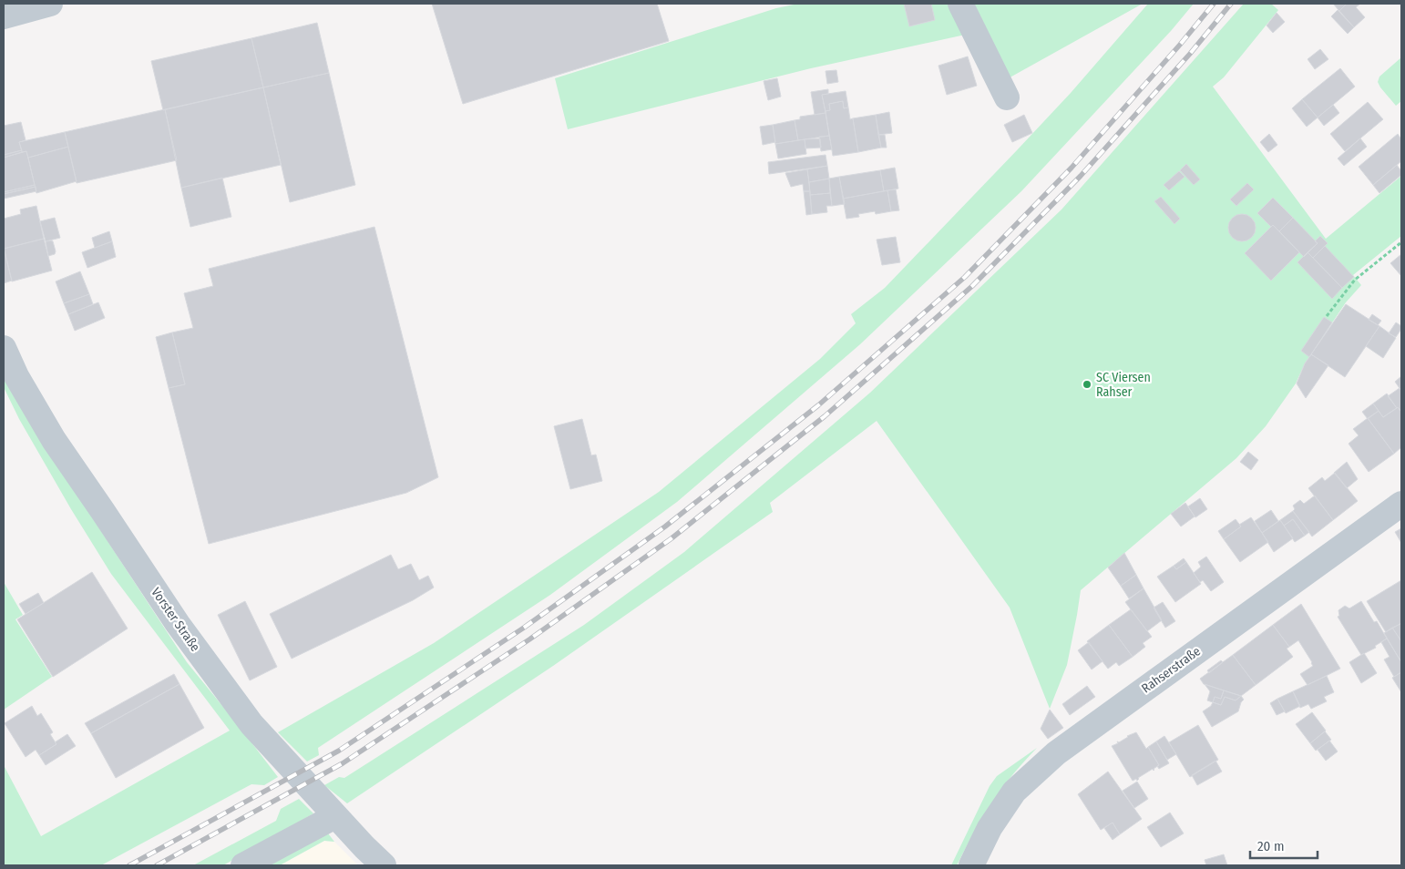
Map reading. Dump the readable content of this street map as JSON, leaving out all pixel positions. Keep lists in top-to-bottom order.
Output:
{
  "streets": {
    "street": ["Vorster Straße", "Rahserstraße"]
  },
  "places": ["SC Viersen Rahser"],
  "scale_bar": "20 m"
}
